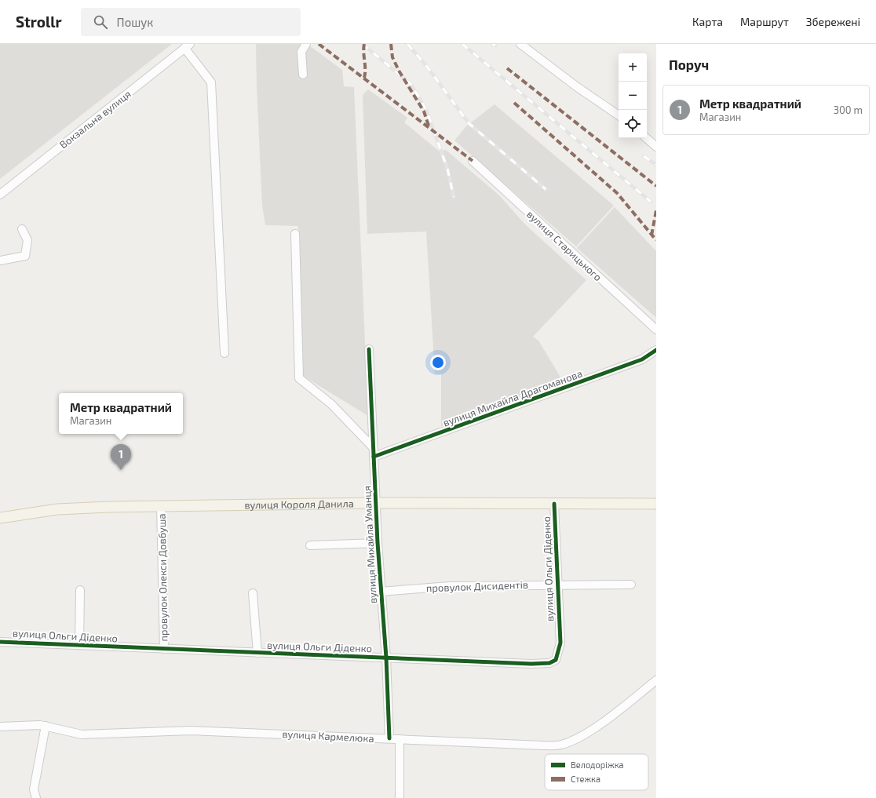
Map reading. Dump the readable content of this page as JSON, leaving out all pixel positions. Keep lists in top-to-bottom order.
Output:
{
  "streets": {
    "main road": ["вулиця Короля Данила"],
    "street": [
      "Вокзальна вулиця",
      "вулиця Старицького",
      "вулиця Михайла Драгоманова",
      "вулиця Михайла Уманця",
      "вулиця Ольги Діденко",
      "провулок Олекси Довбуша",
      "провулок Дисидентів",
      "вулиця Кармелюка"
    ]
  },
  "crossings": [
    ["вулиця Михайла Драгоманова", "вулиця Михайла Уманця"],
    ["вулиця Короля Данила", "вулиця Михайла Уманця"],
    ["вулиця Короля Данила", "вулиця Ольги Діденко"],
    ["вулиця Короля Данила", "провулок Олекси Довбуша"],
    ["вулиця Михайла Уманця", "вулиця Ольги Діденко"],
    ["вулиця Михайла Уманця", "провулок Дисидентів"],
    ["вулиця Михайла Уманця", "вулиця Кармелюка"],
    ["вулиця Ольги Діденко", "провулок Олекси Довбуша"],
    ["вулиця Ольги Діденко", "провулок Дисидентів"]
  ],
  "legend": ["Велодоріжка", "Стежка"],
  "page": {
    "header": "Strollr",
    "search": "Пошук",
    "nav": ["Карта", "Маршрут", "Збережені"],
    "heading": "Поруч",
    "map_buttons": ["+", "−"],
    "list": [
      {
        "mark": "1",
        "name": "Метр квадратний",
        "note": "Магазин",
        "value": "300 m"
      }
    ],
    "popup": ["Метр квадратний", "Магазин"],
    "pins": "1"
  }
}
